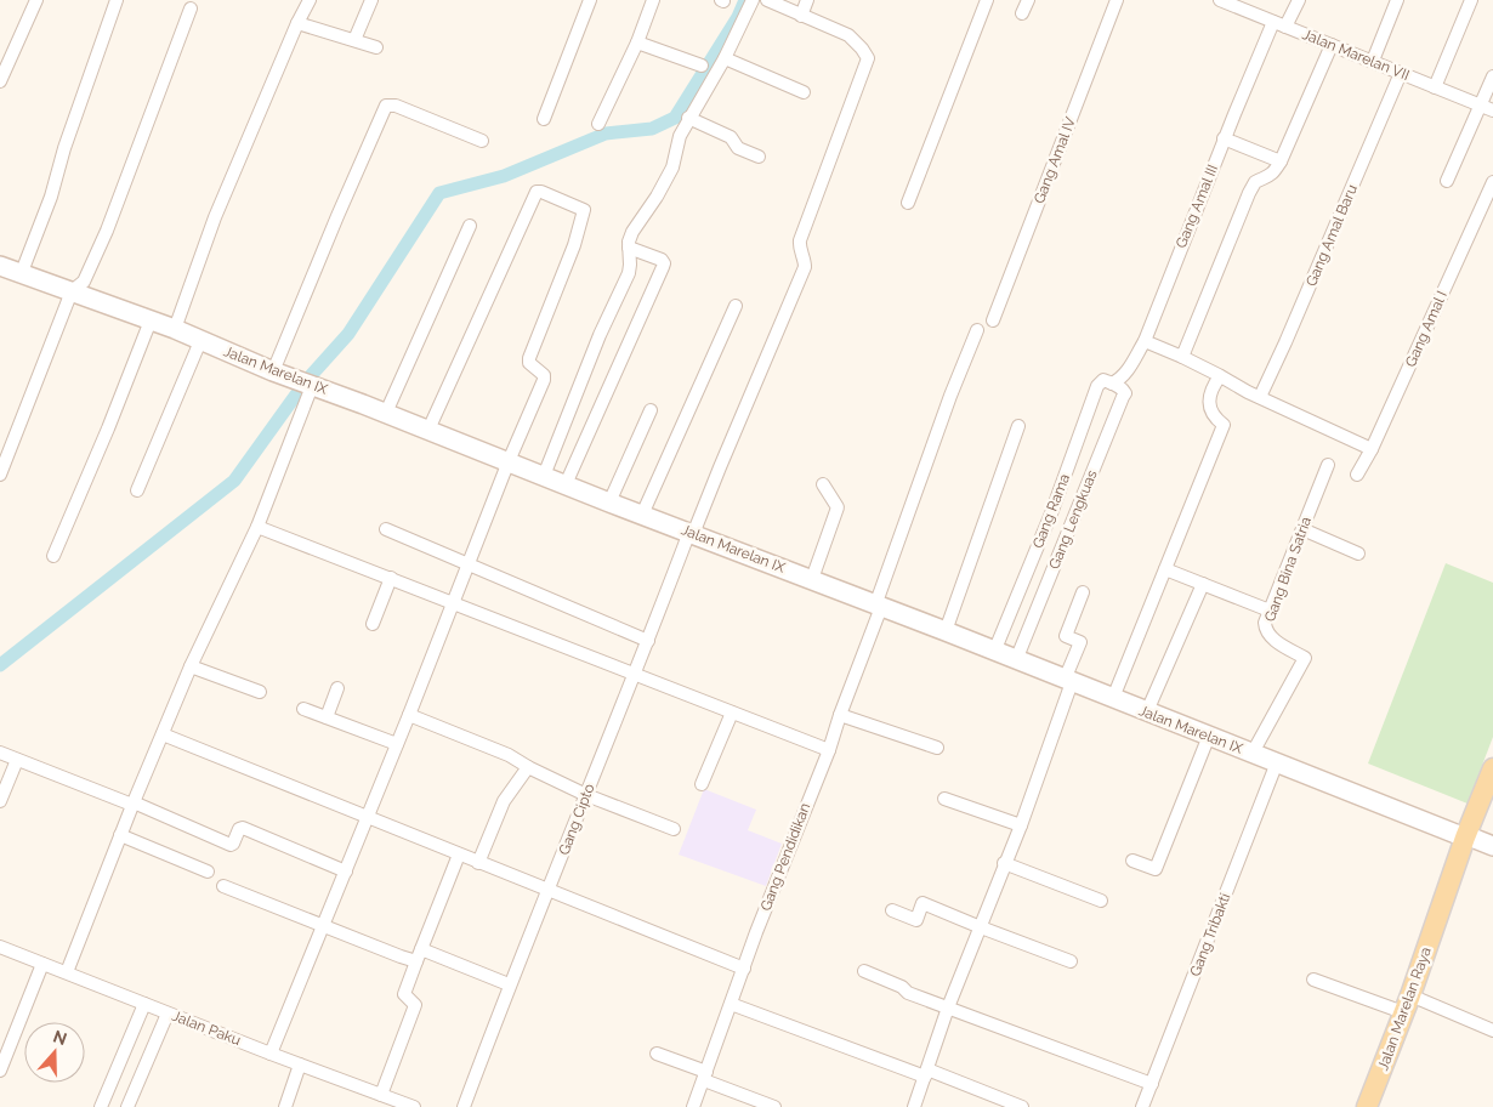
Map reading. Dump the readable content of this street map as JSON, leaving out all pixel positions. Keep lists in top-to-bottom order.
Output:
{
  "streets": {
    "main road": ["Jalan Marelan IX", "Jalan Marelan Raya"],
    "street": [
      "Jalan Marelan VII",
      "Gang Amal IV",
      "Gang Amal III",
      "Gang Amal Baru",
      "Gang Amal I",
      "Gang Rama",
      "Gang Lengkuas",
      "Gang Bina Satria",
      "Gang Cipto",
      "Gang Pendidikan",
      "Gang Tribakti",
      "Jalan Paku"
    ]
  },
  "crossings": [
    ["Jalan Marelan VII", "Gang Amal III"],
    ["Jalan Marelan VII", "Gang Amal Baru"],
    ["Gang Amal III", "Gang Rama"],
    ["Gang Amal III", "Gang Lengkuas"],
    ["Jalan Marelan IX", "Gang Rama"],
    ["Jalan Marelan IX", "Gang Lengkuas"],
    ["Jalan Marelan IX", "Gang Bina Satria"],
    ["Jalan Marelan IX", "Gang Cipto"],
    ["Jalan Marelan IX", "Gang Pendidikan"],
    ["Jalan Marelan IX", "Gang Tribakti"],
    ["Jalan Marelan IX", "Jalan Marelan Raya"],
    ["Gang Rama", "Gang Lengkuas"]
  ],
  "north": "top"
}
